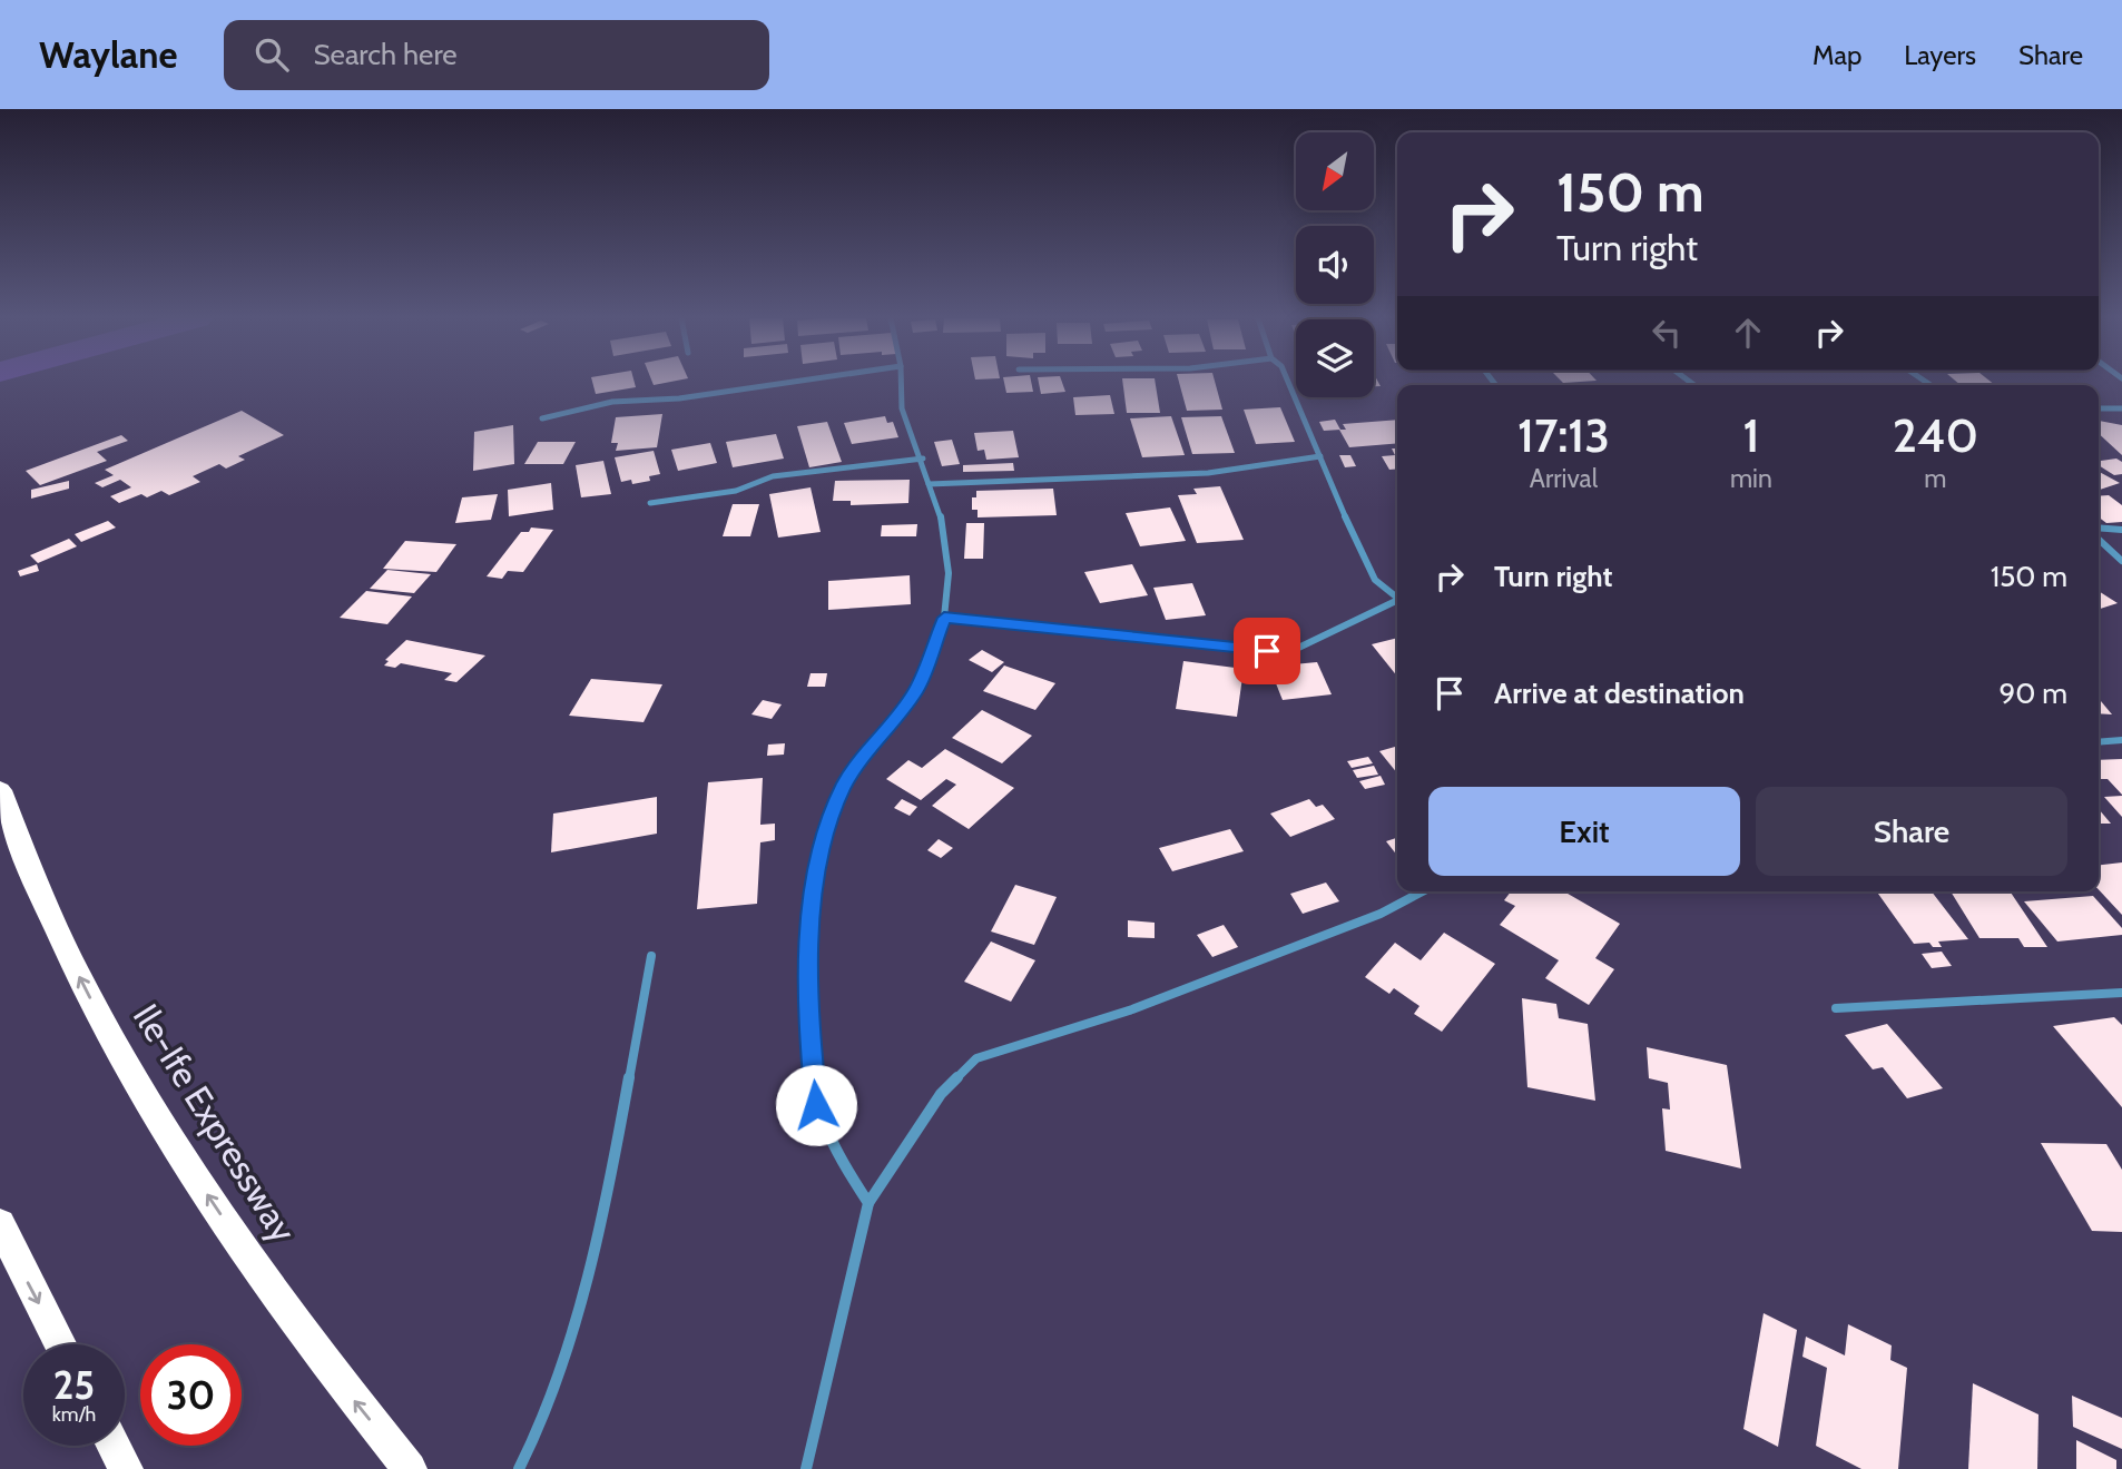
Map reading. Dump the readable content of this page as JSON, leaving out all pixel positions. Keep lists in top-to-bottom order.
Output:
{
  "streets": {
    "highway": ["Ile-Ife Expressway"]
  },
  "one_way": ["Ile-Ife Expressway"],
  "north": "bottom left",
  "page": {
    "header": "Waylane",
    "search": "Search here",
    "nav": ["Map", "Layers", "Share"],
    "turn": ["150 m", "Turn right"],
    "eta": [
      "17:13",
      "Arrival",
      "1",
      "min",
      "240",
      "m"
    ],
    "list": [
      {
        "name": "Turn right",
        "value": "150 m"
      },
      {
        "name": "Arrive at destination",
        "value": "90 m"
      }
    ],
    "buttons": ["Exit", "Share"],
    "speed": "25 km/h",
    "limit": "30"
  }
}
